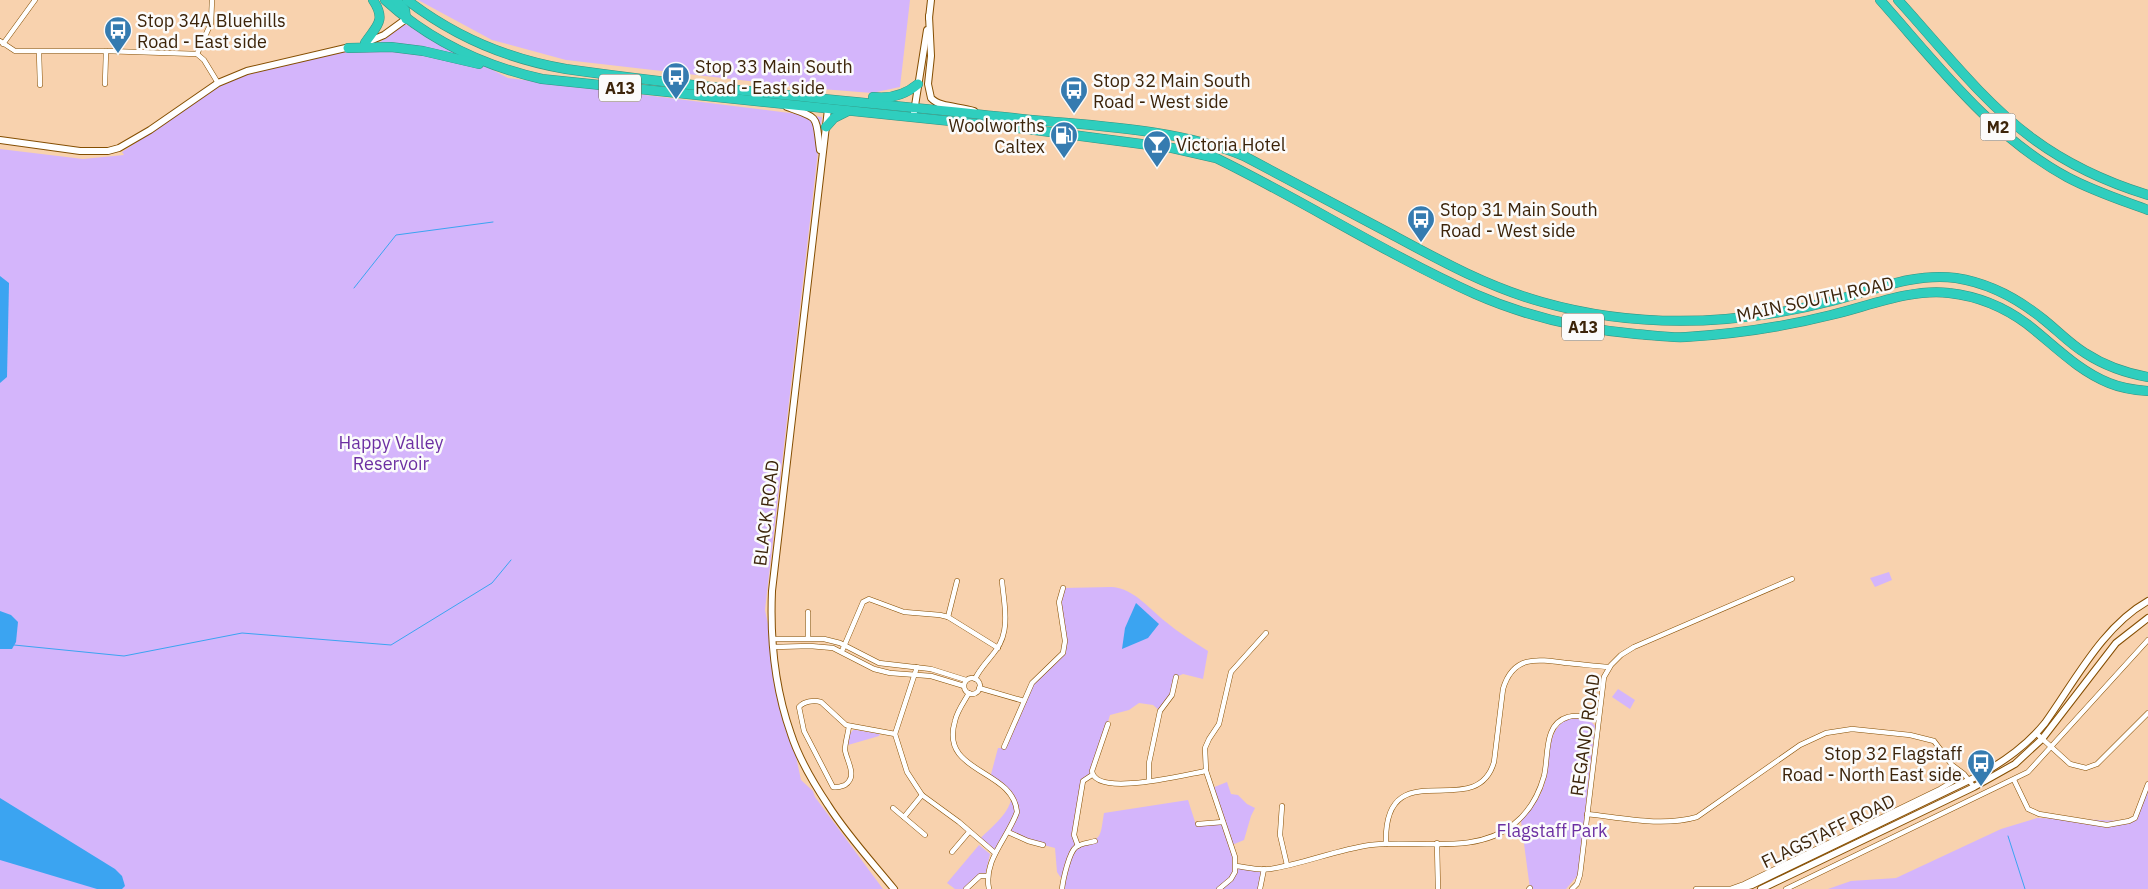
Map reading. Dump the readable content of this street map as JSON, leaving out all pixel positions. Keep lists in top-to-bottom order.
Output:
{
  "streets": {
    "highway": ["A13", "M2", "MAIN SOUTH ROAD"],
    "main road": ["BLACK ROAD", "FLAGSTAFF ROAD"],
    "street": ["REGANO ROAD"]
  },
  "crossings": [
    ["A13", "MAIN SOUTH ROAD"],
    ["A13", "BLACK ROAD"],
    ["MAIN SOUTH ROAD", "BLACK ROAD"]
  ],
  "parks": ["Happy Valley Reservoir", "Flagstaff Park"],
  "places": {
    "bus stop": [
      "Stop 34A Bluehills Road - East side",
      "Stop 33 Main South Road - East side",
      "Stop 32 Main South Road - West side",
      "Stop 31 Main South Road - West side",
      "Stop 32 Flagstaff Road - North East side"
    ],
    "fuel station": ["Woolworths Caltex"],
    "bar": ["Victoria Hotel"]
  }
}
